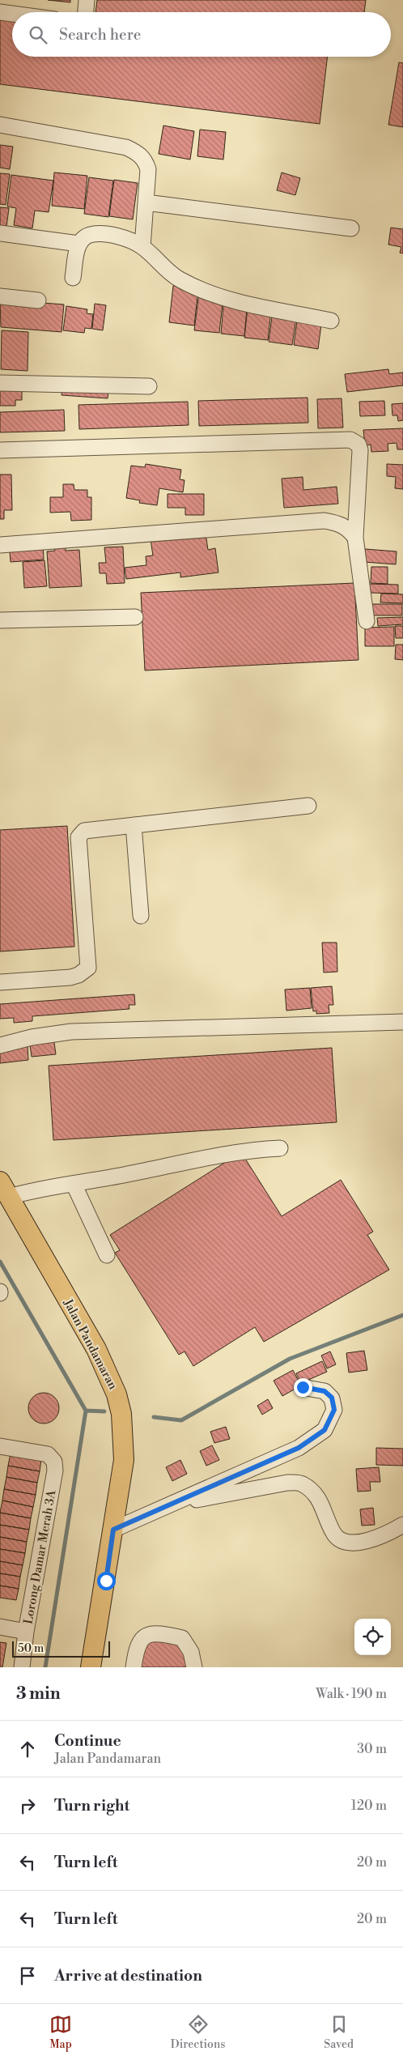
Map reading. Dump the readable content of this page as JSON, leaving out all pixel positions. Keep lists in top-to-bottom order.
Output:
{
  "streets": {
    "main road": ["Jalan Pandamaran"],
    "street": ["Lorong Damar Merah 3A"]
  },
  "scale_bar": "50 m",
  "page": {
    "search": "Search here",
    "scale": "50 m",
    "heading": ["3 min", "Walk · 190 m"],
    "list": [
      ["Continue", "Jalan Pandamaran", "30 m"],
      ["Turn right", "120 m"],
      ["Turn left", "20 m"],
      ["Turn left", "20 m"],
      "Arrive at destination"
    ],
    "nav": ["Map", "Directions", "Saved"]
  }
}
